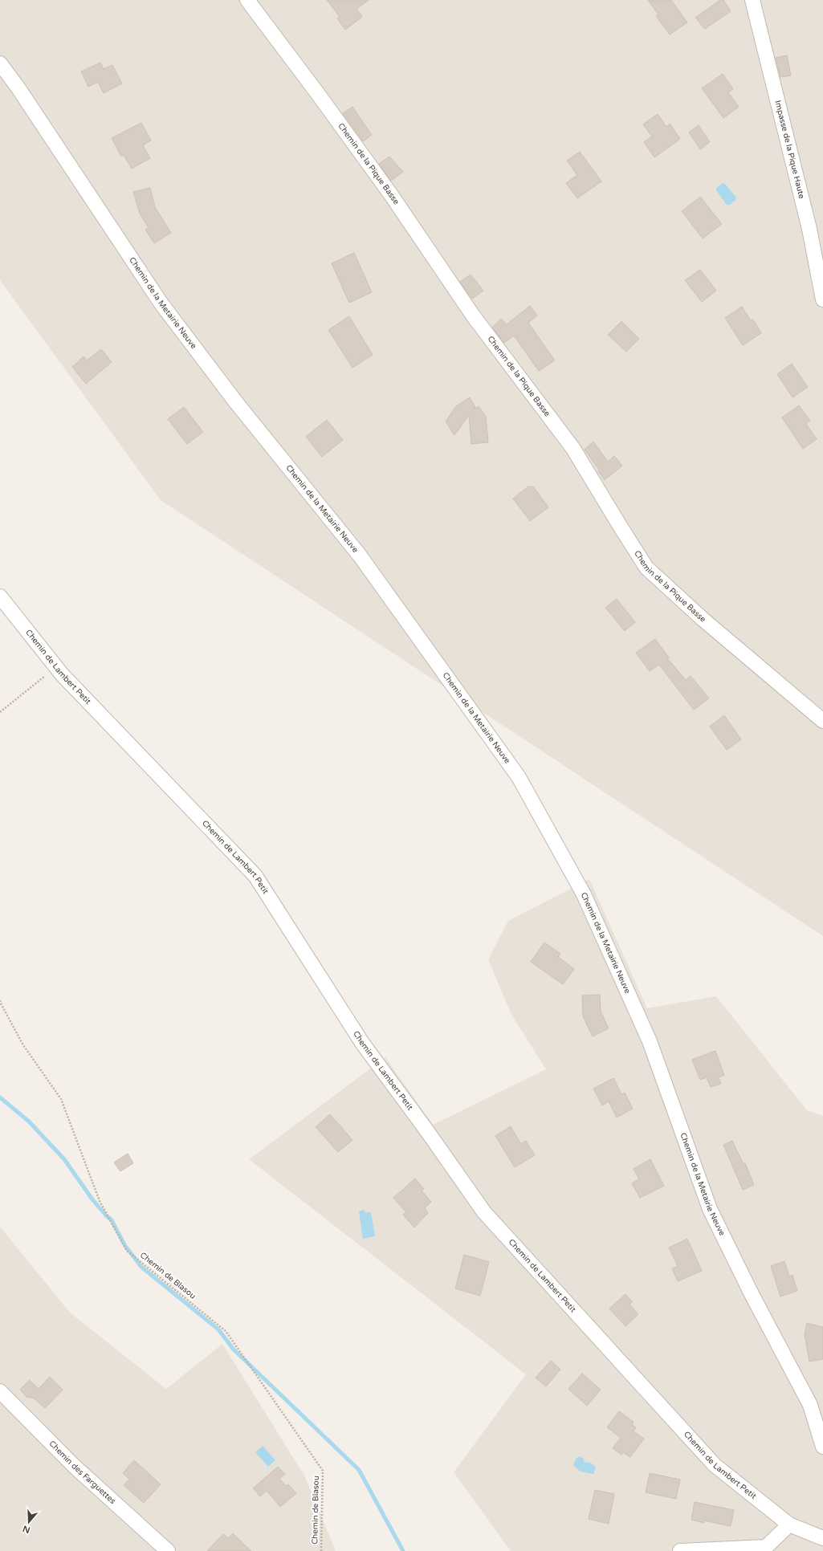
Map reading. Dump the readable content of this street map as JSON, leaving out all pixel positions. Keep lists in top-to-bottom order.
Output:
{
  "streets": {
    "street": [
      "Impasse de la Pique Haute",
      "Chemin de la Pique Basse",
      "Chemin de la Metairie Neuve",
      "Chemin de Lambert Petit",
      "Chemin des Farguettes"
    ],
    "path": ["Chemin de Blasou"]
  },
  "north": "bottom"
}
